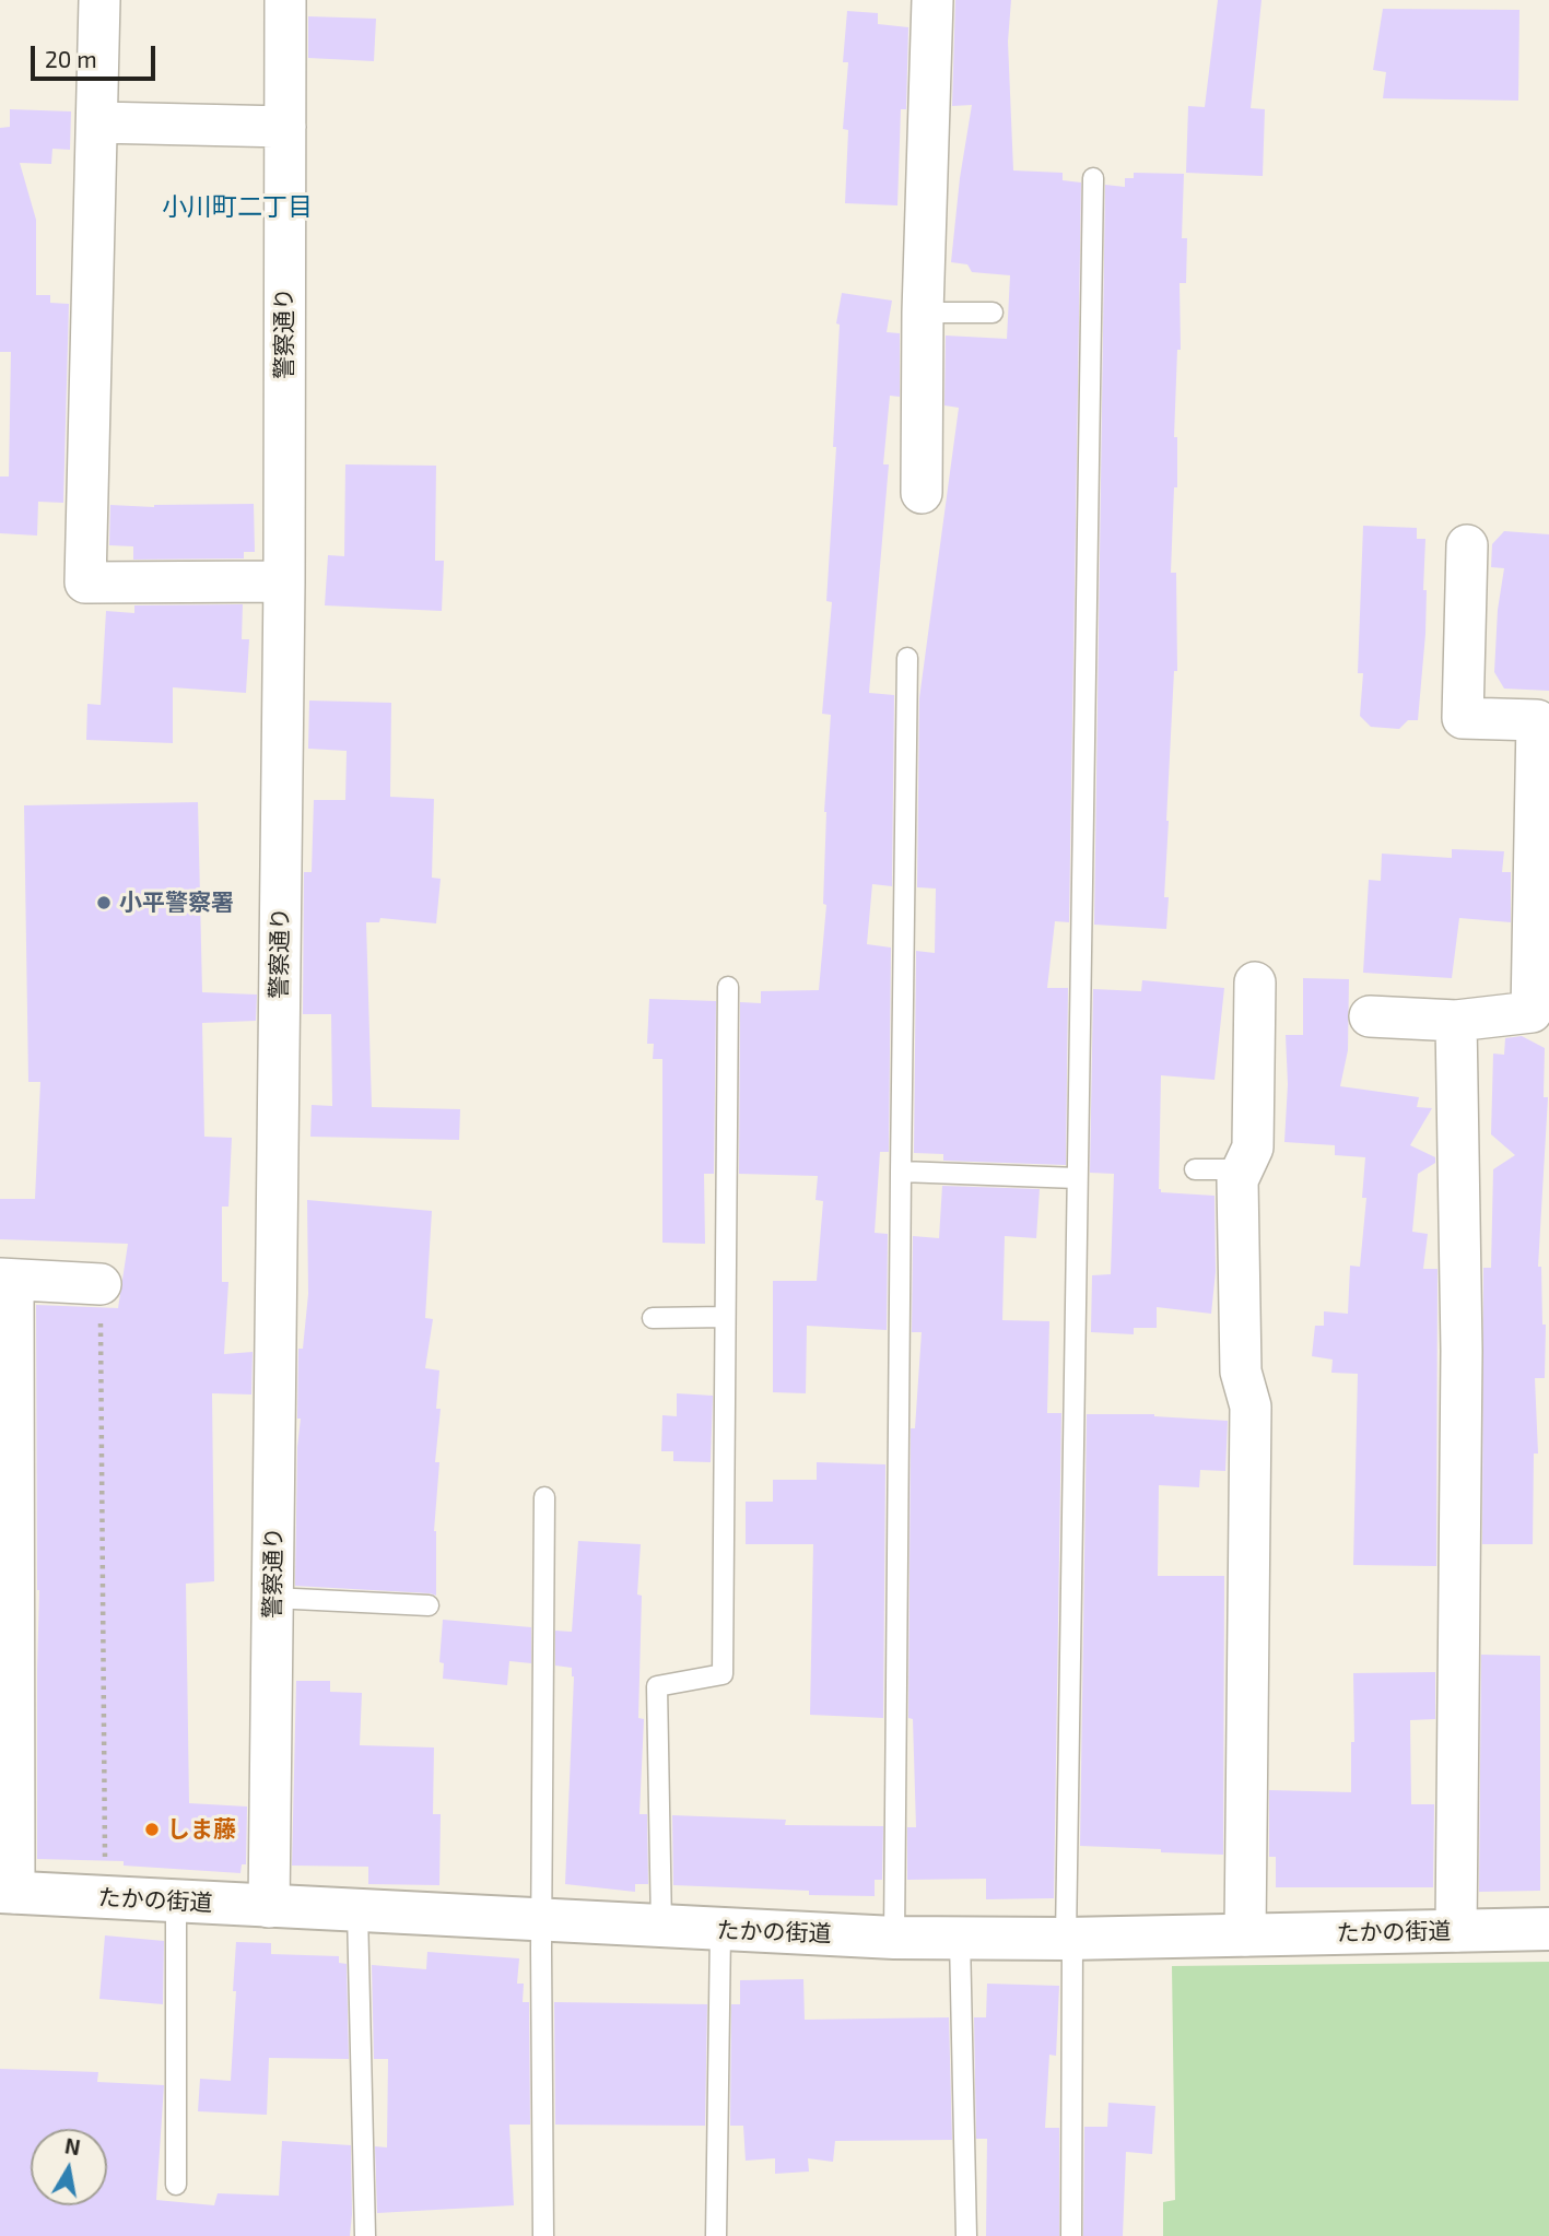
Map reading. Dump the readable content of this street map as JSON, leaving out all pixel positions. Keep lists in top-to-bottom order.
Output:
{
  "streets": {
    "street": ["警察通り", "たかの街道"]
  },
  "crossings": [
    ["警察通り", "たかの街道"]
  ],
  "districts": ["小川町二丁目"],
  "places": ["小平警察署", "しま藤"],
  "scale_bar": "20 m",
  "north": "top"
}
